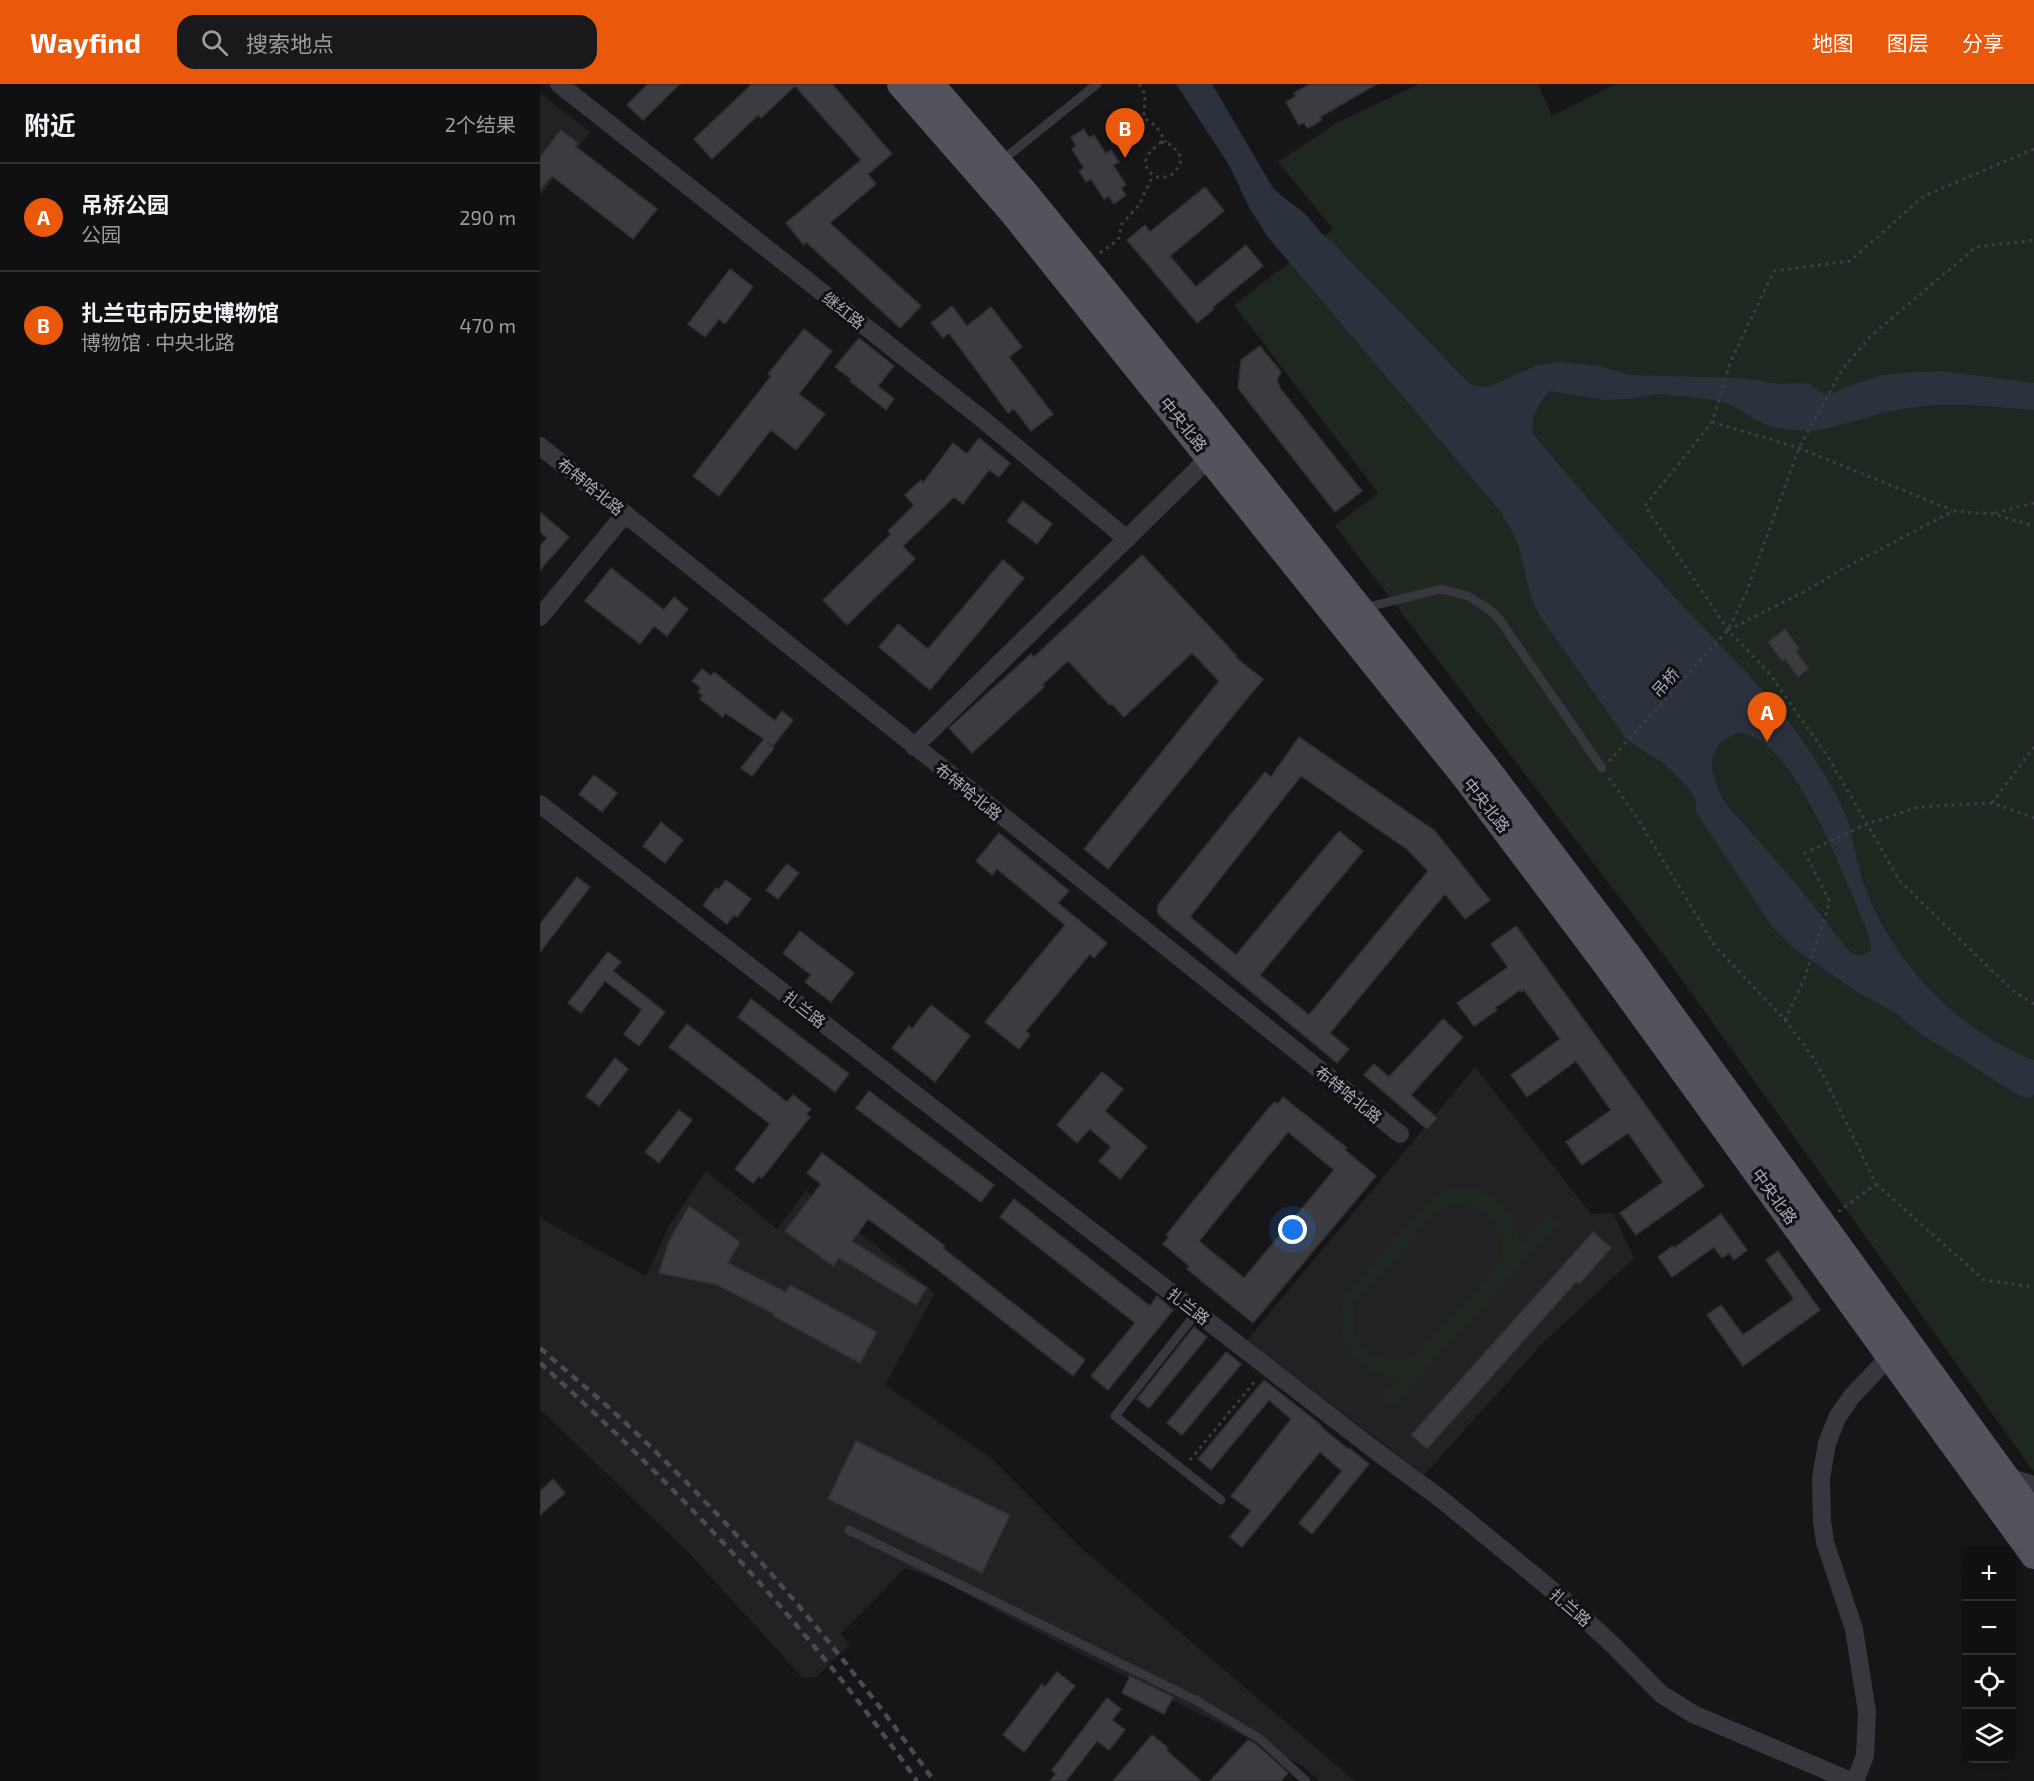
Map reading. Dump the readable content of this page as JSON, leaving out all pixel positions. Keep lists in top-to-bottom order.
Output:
{
  "streets": {
    "main road": ["中央北路"],
    "street": ["继红路", "布特哈北路", "扎兰路"],
    "path": ["吊桥"]
  },
  "page": {
    "header": "Wayfind",
    "search": "搜索地点",
    "nav": ["地图", "图层", "分享"],
    "heading": ["附近", "2个结果"],
    "pins": ["B", "A"],
    "list": [
      {
        "mark": "A",
        "name": "吊桥公园",
        "note": "公园",
        "value": "290 m"
      },
      {
        "mark": "B",
        "name": "扎兰屯市历史博物馆",
        "note": "博物馆 · 中央北路",
        "value": "470 m"
      }
    ],
    "map_buttons": ["+", "−"]
  }
}
